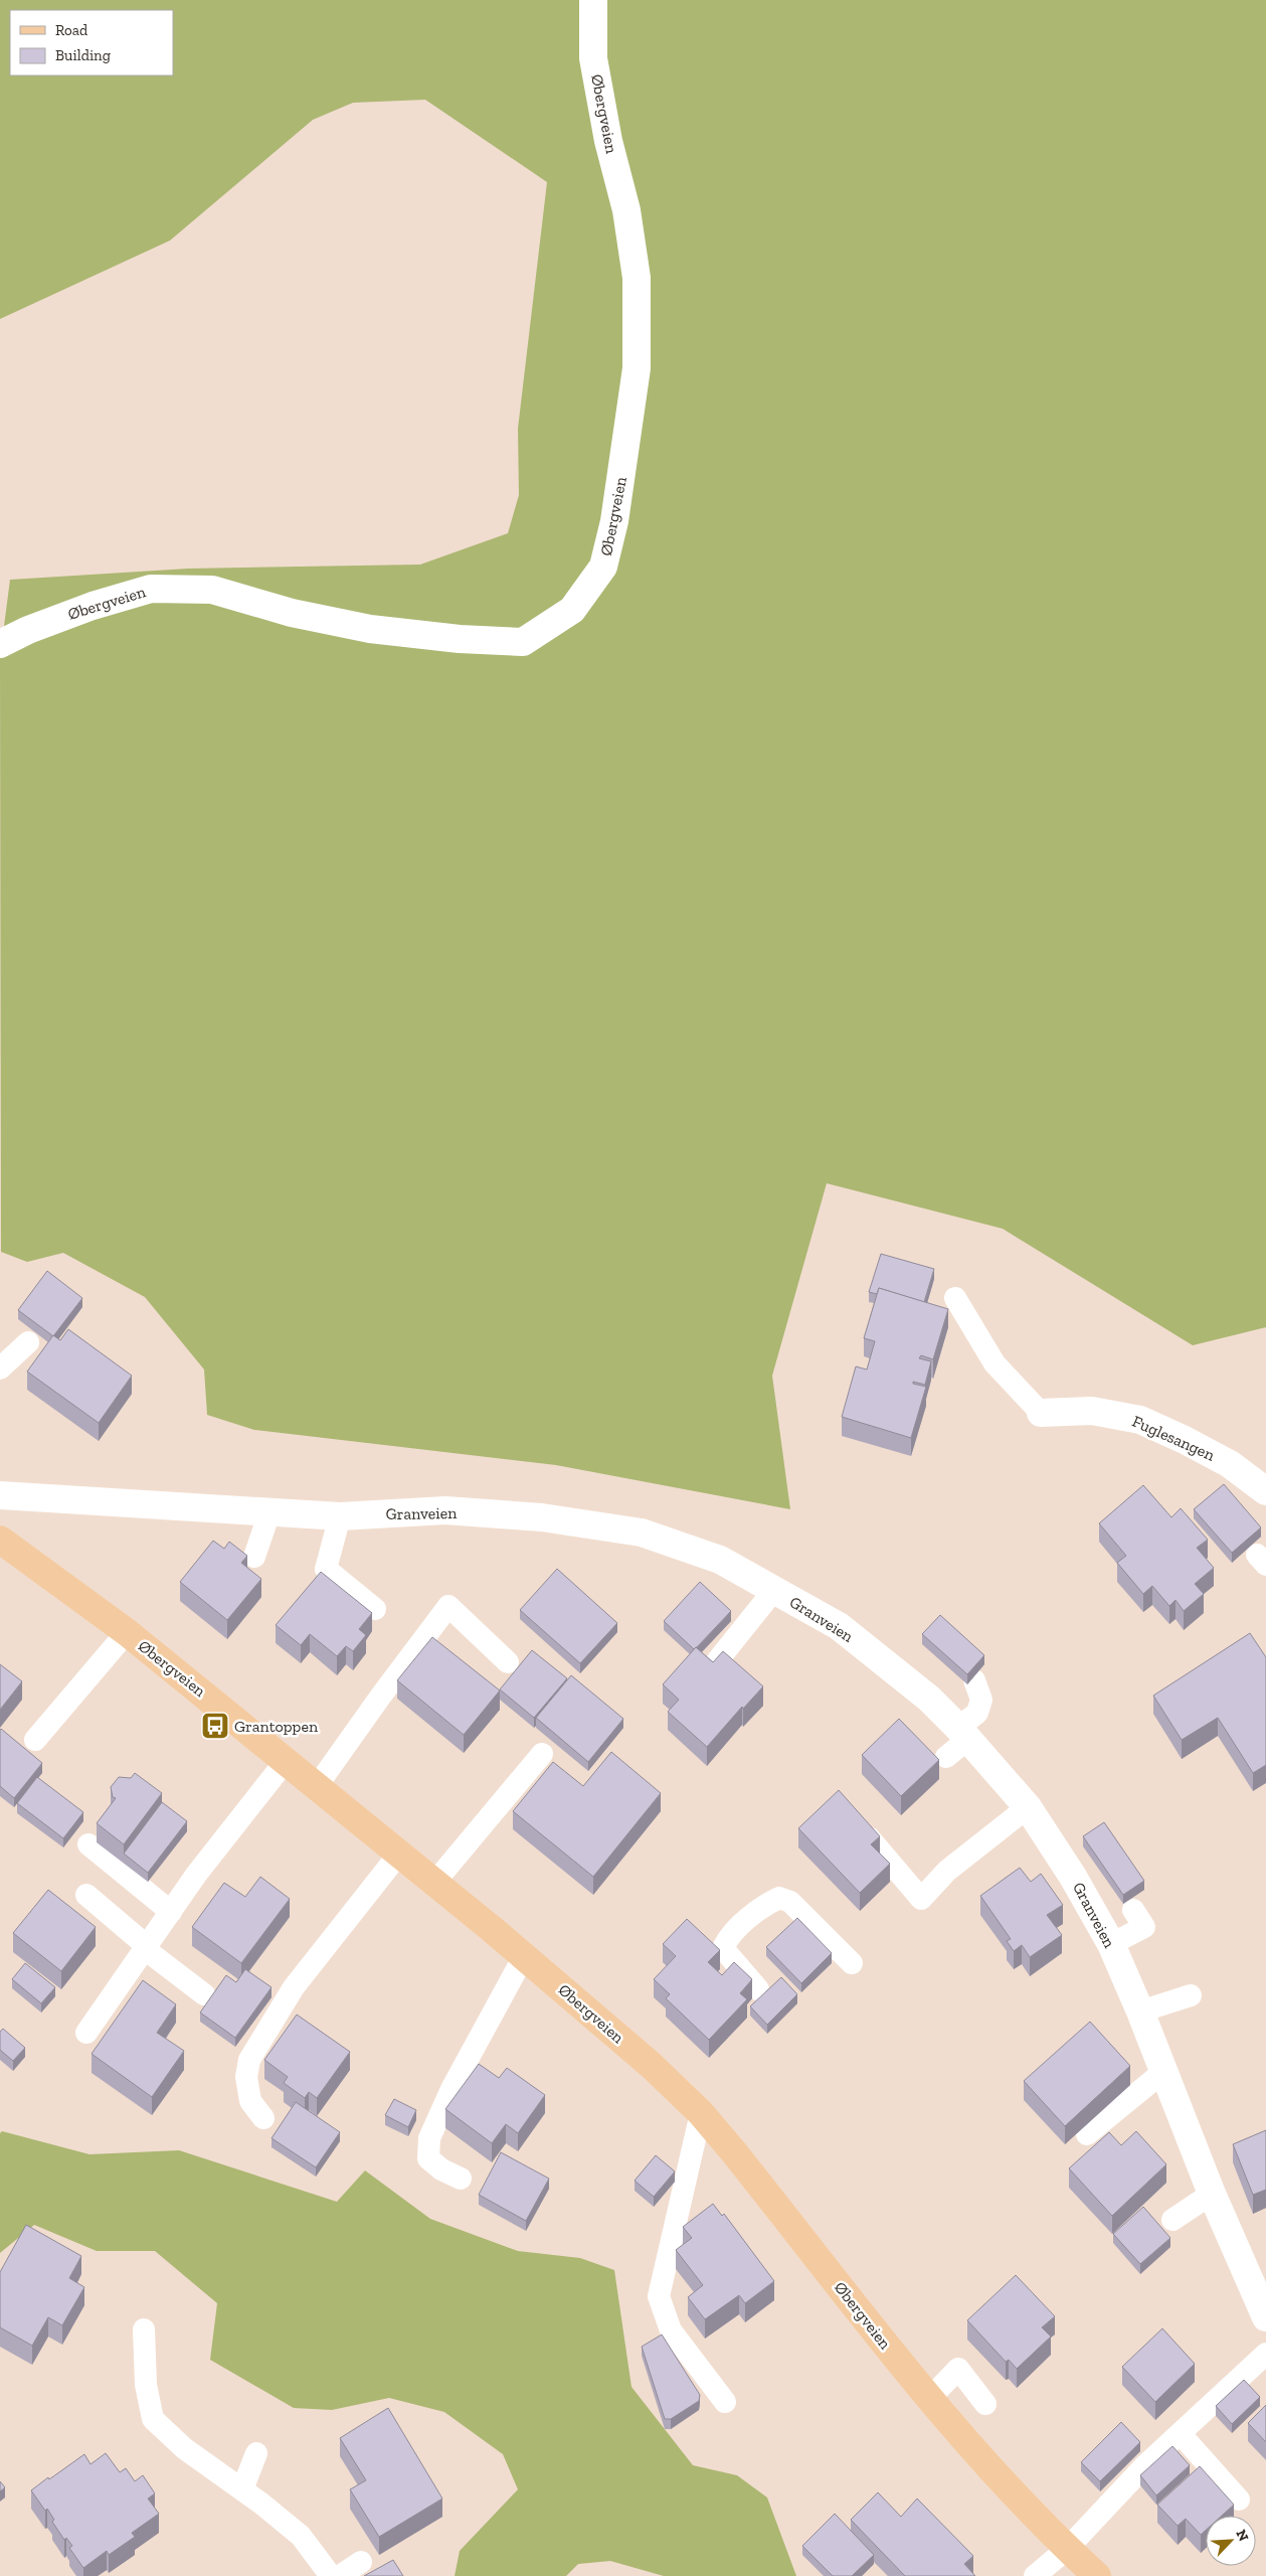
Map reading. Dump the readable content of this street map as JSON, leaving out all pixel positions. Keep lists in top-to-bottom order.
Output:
{
  "streets": {
    "main road": ["Øbergveien"],
    "street": ["Fuglesangen", "Granveien"]
  },
  "places": {
    "bus stop": ["Grantoppen"]
  },
  "legend": ["Road", "Building"],
  "north": "top right"
}
